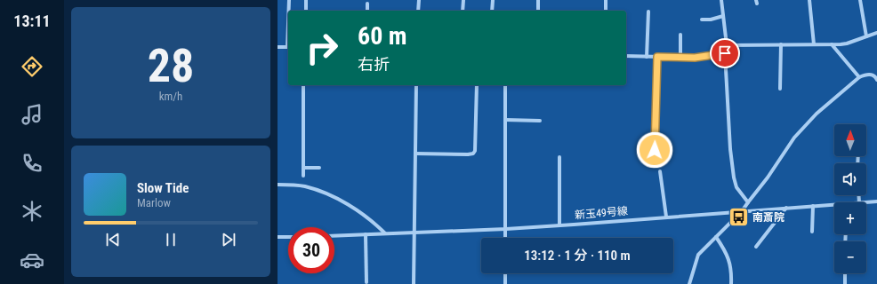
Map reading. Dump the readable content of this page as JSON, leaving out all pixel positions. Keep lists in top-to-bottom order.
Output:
{
  "streets": {
    "street": ["新玉49号線"]
  },
  "places": {
    "bus stop": ["南斎院"]
  },
  "north": "top",
  "page": {
    "tabs": "13:11",
    "tile": ["28", "km/h"],
    "turn": ["60 m", "右折"],
    "map_buttons": ["+", "−"],
    "song": ["Slow Tide", "Marlow"],
    "limit": "30",
    "trip": "13:12 · 1 分 · 110 m"
  }
}
